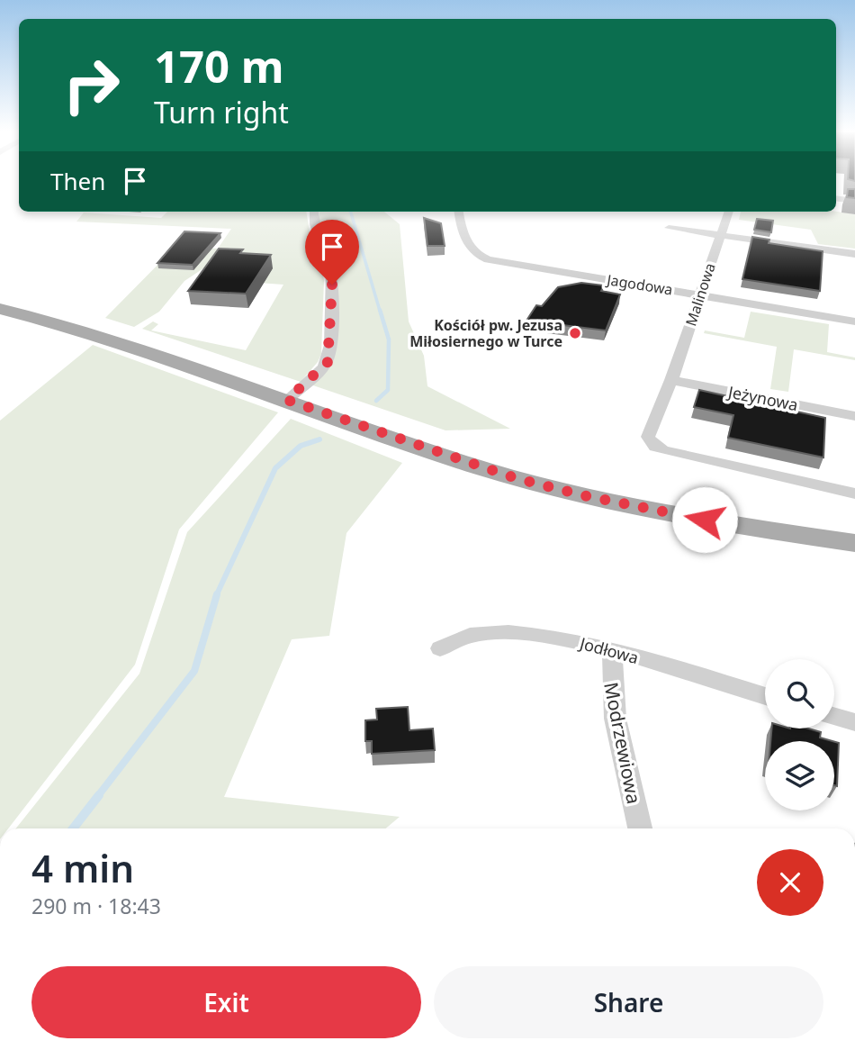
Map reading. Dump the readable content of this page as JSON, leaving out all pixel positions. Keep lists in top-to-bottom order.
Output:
{
  "streets": {
    "street": [
      "Jagodowa",
      "Malinowa",
      "Jeżynowa",
      "Jodłowa",
      "Modrzewiowa"
    ]
  },
  "crossings": [
    ["Jagodowa", "Malinowa"],
    ["Malinowa", "Jeżynowa"],
    ["Jodłowa", "Modrzewiowa"]
  ],
  "places": ["Kościół pw. Jezusa Miłosiernego w Turce"],
  "page": {
    "turn": ["170 m", "Turn right"],
    "then": "Then",
    "heading": ["4 min", "290 m · 18:43"],
    "buttons": ["Exit", "Share"]
  }
}
